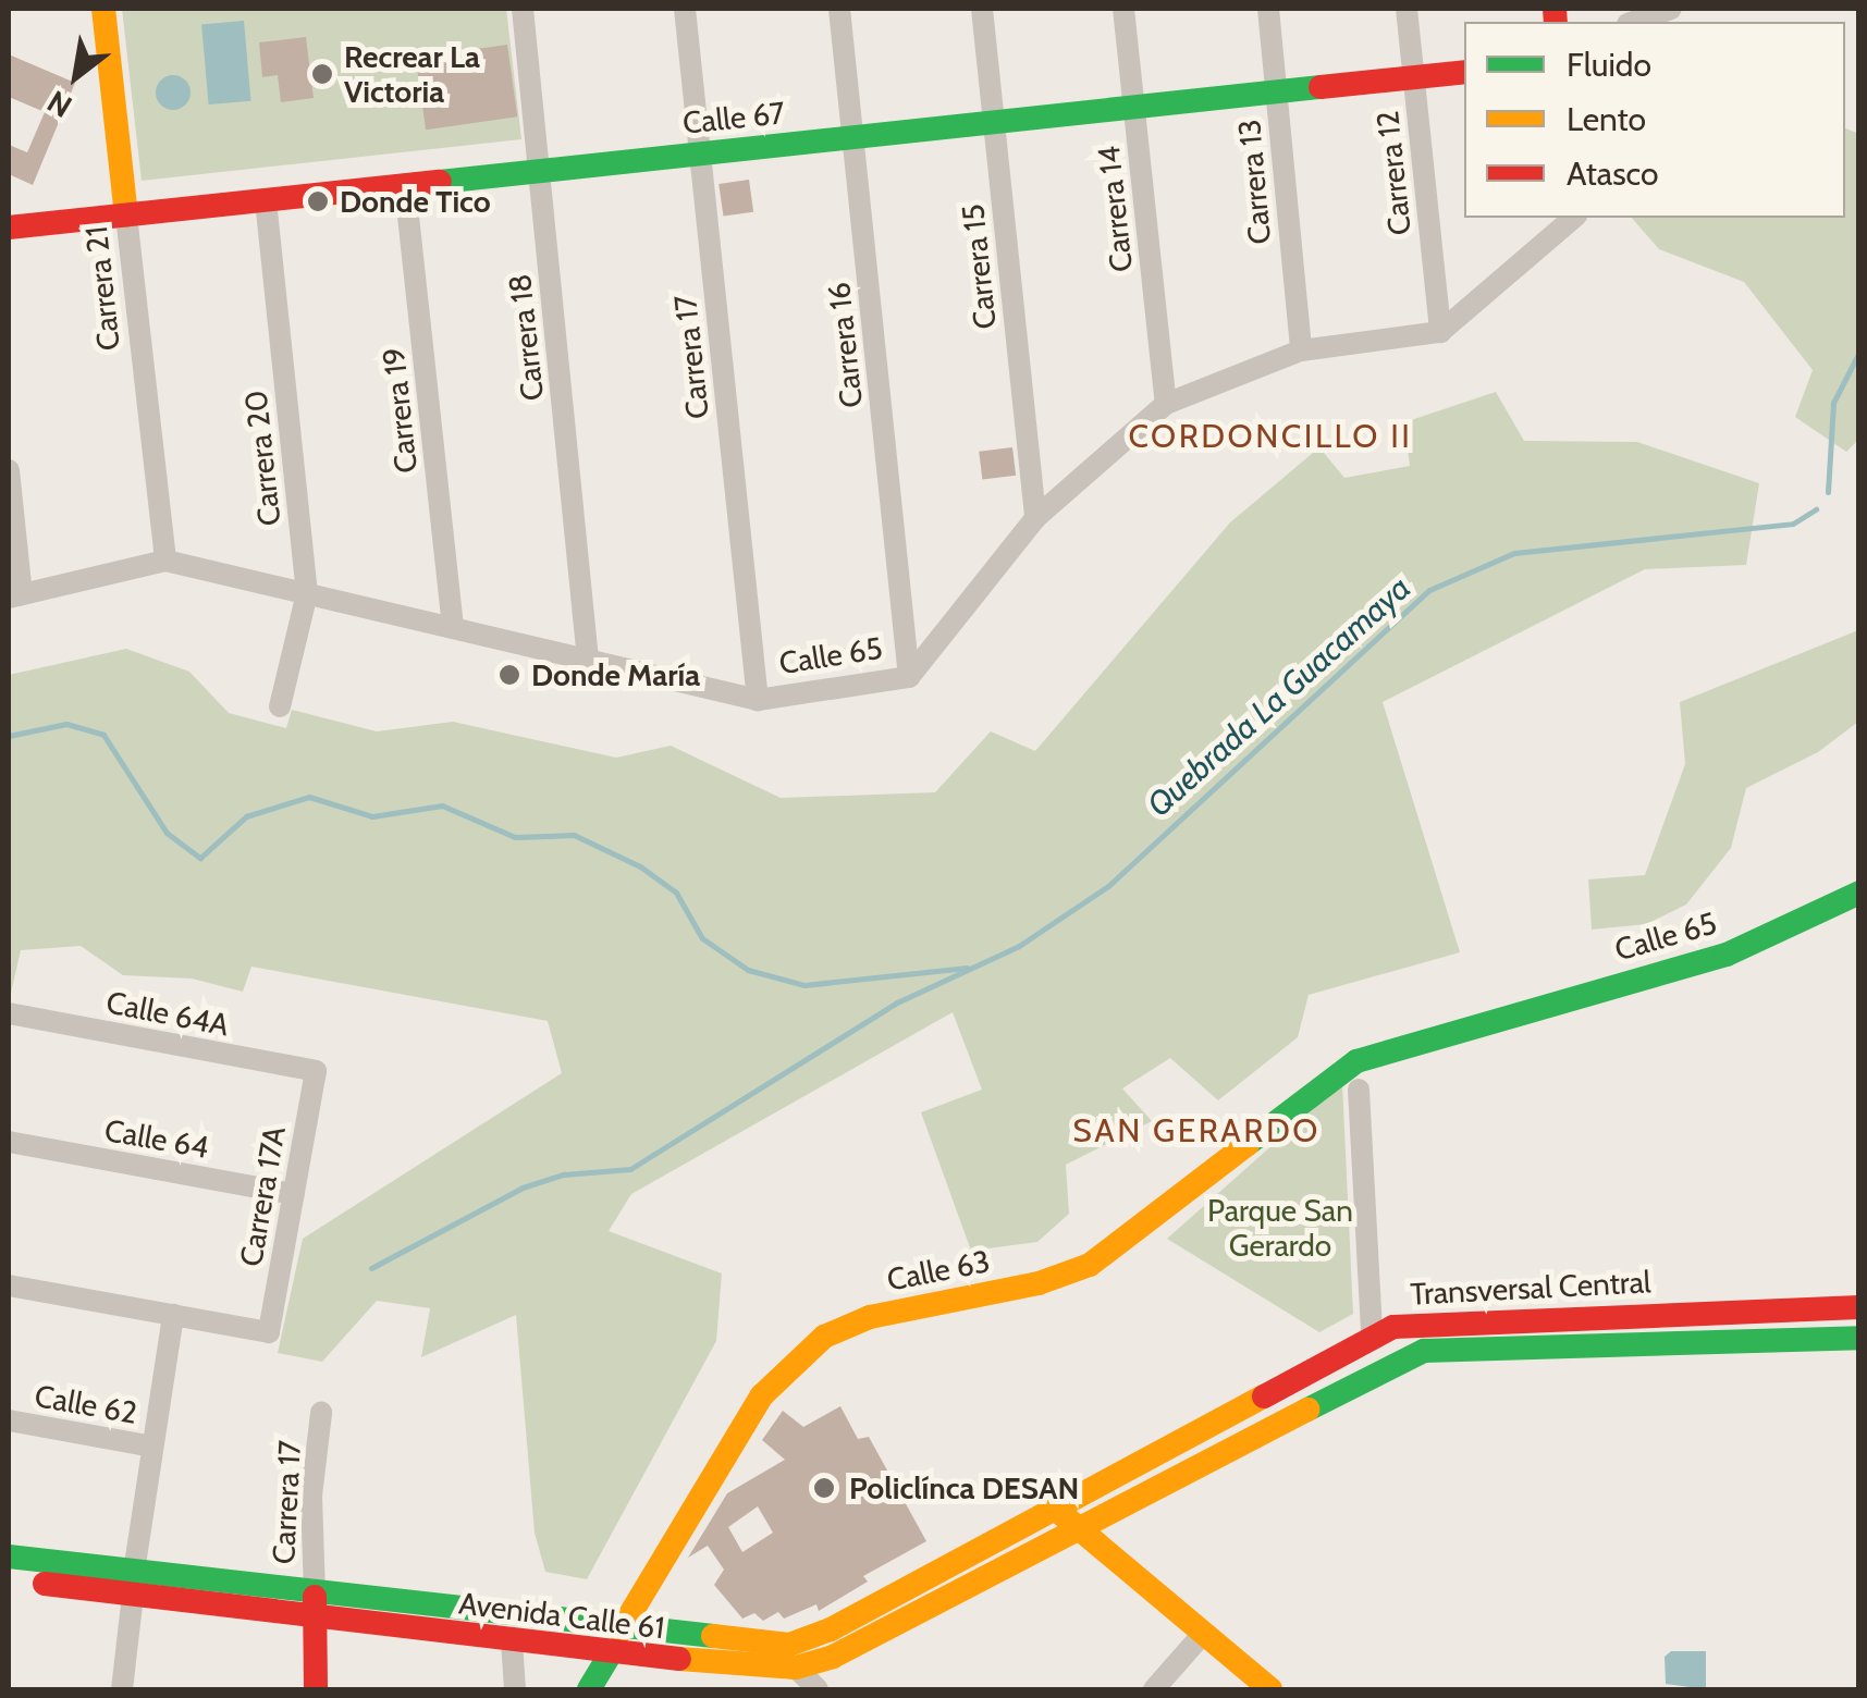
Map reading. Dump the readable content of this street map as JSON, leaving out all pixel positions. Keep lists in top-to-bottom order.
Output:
{
  "streets": {
    "main road": [
      "Calle 67",
      "Carrera 21",
      "Calle 65",
      "Calle 63",
      "Transversal Central",
      "Avenida Calle 61"
    ],
    "street": [
      "Carrera 12",
      "Carrera 13",
      "Carrera 14",
      "Carrera 15",
      "Carrera 18",
      "Carrera 16",
      "Carrera 17",
      "Carrera 19",
      "Carrera 20",
      "Calle 64A",
      "Calle 64",
      "Carrera 17A",
      "Calle 62"
    ]
  },
  "crossings": [
    ["Calle 67", "Carrera 12"],
    ["Calle 67", "Carrera 13"],
    ["Calle 67", "Carrera 14"],
    ["Calle 67", "Carrera 15"],
    ["Calle 67", "Carrera 21"],
    ["Calle 67", "Carrera 18"],
    ["Calle 67", "Carrera 16"],
    ["Calle 67", "Carrera 17"],
    ["Calle 67", "Carrera 19"],
    ["Calle 67", "Carrera 20"],
    ["Carrera 12", "Calle 65"],
    ["Carrera 13", "Calle 65"],
    ["Carrera 14", "Calle 65"],
    ["Carrera 15", "Calle 65"],
    ["Carrera 21", "Calle 65"],
    ["Carrera 18", "Calle 65"],
    ["Carrera 16", "Calle 65"],
    ["Carrera 17", "Calle 65"],
    ["Carrera 17", "Avenida Calle 61"],
    ["Carrera 19", "Calle 65"],
    ["Carrera 20", "Calle 65"],
    ["Calle 65", "Calle 63"],
    ["Calle 64A", "Carrera 17A"],
    ["Calle 64", "Carrera 17A"],
    ["Calle 63", "Avenida Calle 61"],
    ["Transversal Central", "Avenida Calle 61"]
  ],
  "districts": ["CORDONCILLO II", "SAN GERARDO"],
  "water": ["Quebrada La Guacamaya"],
  "parks": ["Parque San Gerardo"],
  "places": [
    "Recrear La Victoria",
    "Donde Tico",
    "Donde María",
    "Policlínca DESAN"
  ],
  "legend": ["Fluido", "Lento", "Atasco"],
  "north": "bottom left"
}
